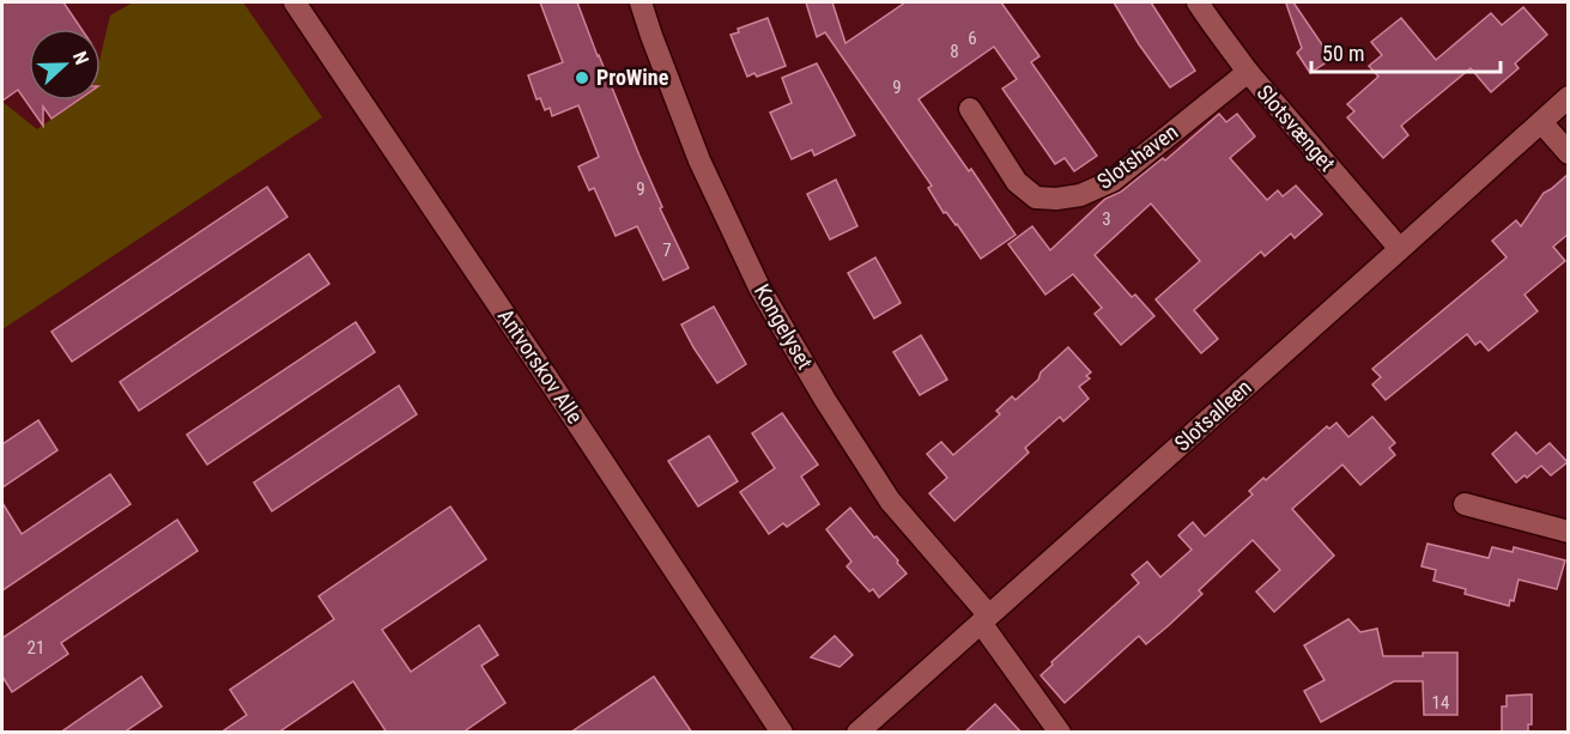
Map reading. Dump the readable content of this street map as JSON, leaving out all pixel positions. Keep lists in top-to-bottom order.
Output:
{
  "streets": {
    "street": [
      "Slotsvænget",
      "Slotshaven",
      "Kongelyset",
      "Antvorskov Alle",
      "Slotsalleen"
    ]
  },
  "crossings": [
    ["Slotsvænget", "Slotshaven"],
    ["Slotsvænget", "Slotsalleen"],
    ["Kongelyset", "Slotsalleen"]
  ],
  "places": ["ProWine"],
  "house_numbers": [
    "6",
    "8",
    "9",
    "9",
    "3",
    "7",
    "21",
    "14"
  ],
  "scale_bar": "50 m",
  "north": "right"
}
